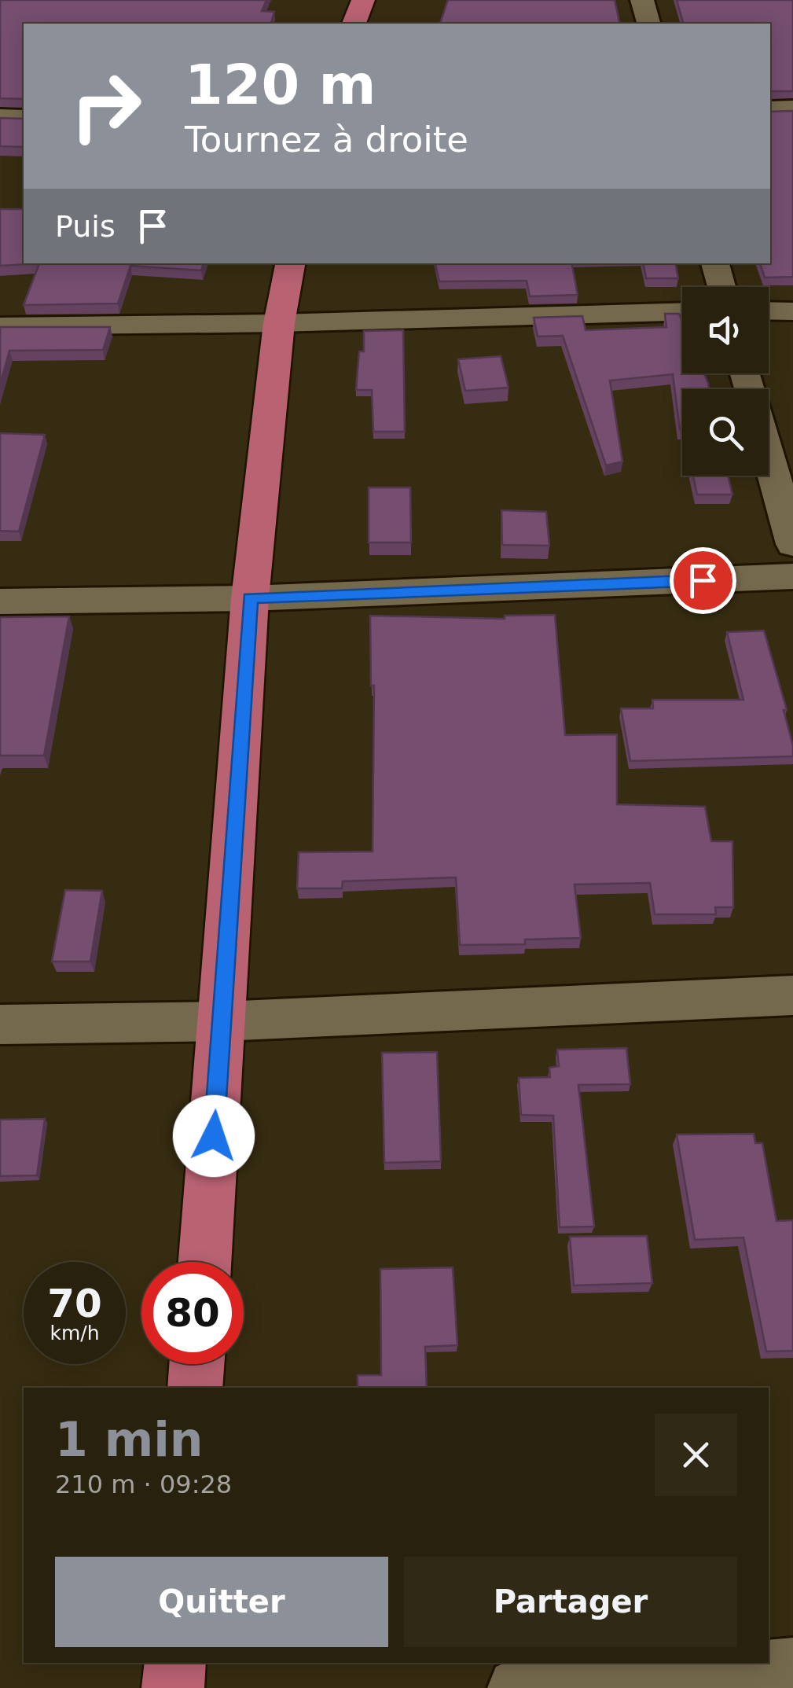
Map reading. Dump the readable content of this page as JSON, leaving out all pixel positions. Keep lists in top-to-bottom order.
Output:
{
  "page": {
    "turn": ["120 m", "Tournez à droite"],
    "then": "Puis",
    "speed": "70 km/h",
    "limit": "80",
    "heading": ["1 min", "210 m · 09:28"],
    "buttons": ["Quitter", "Partager"]
  }
}
